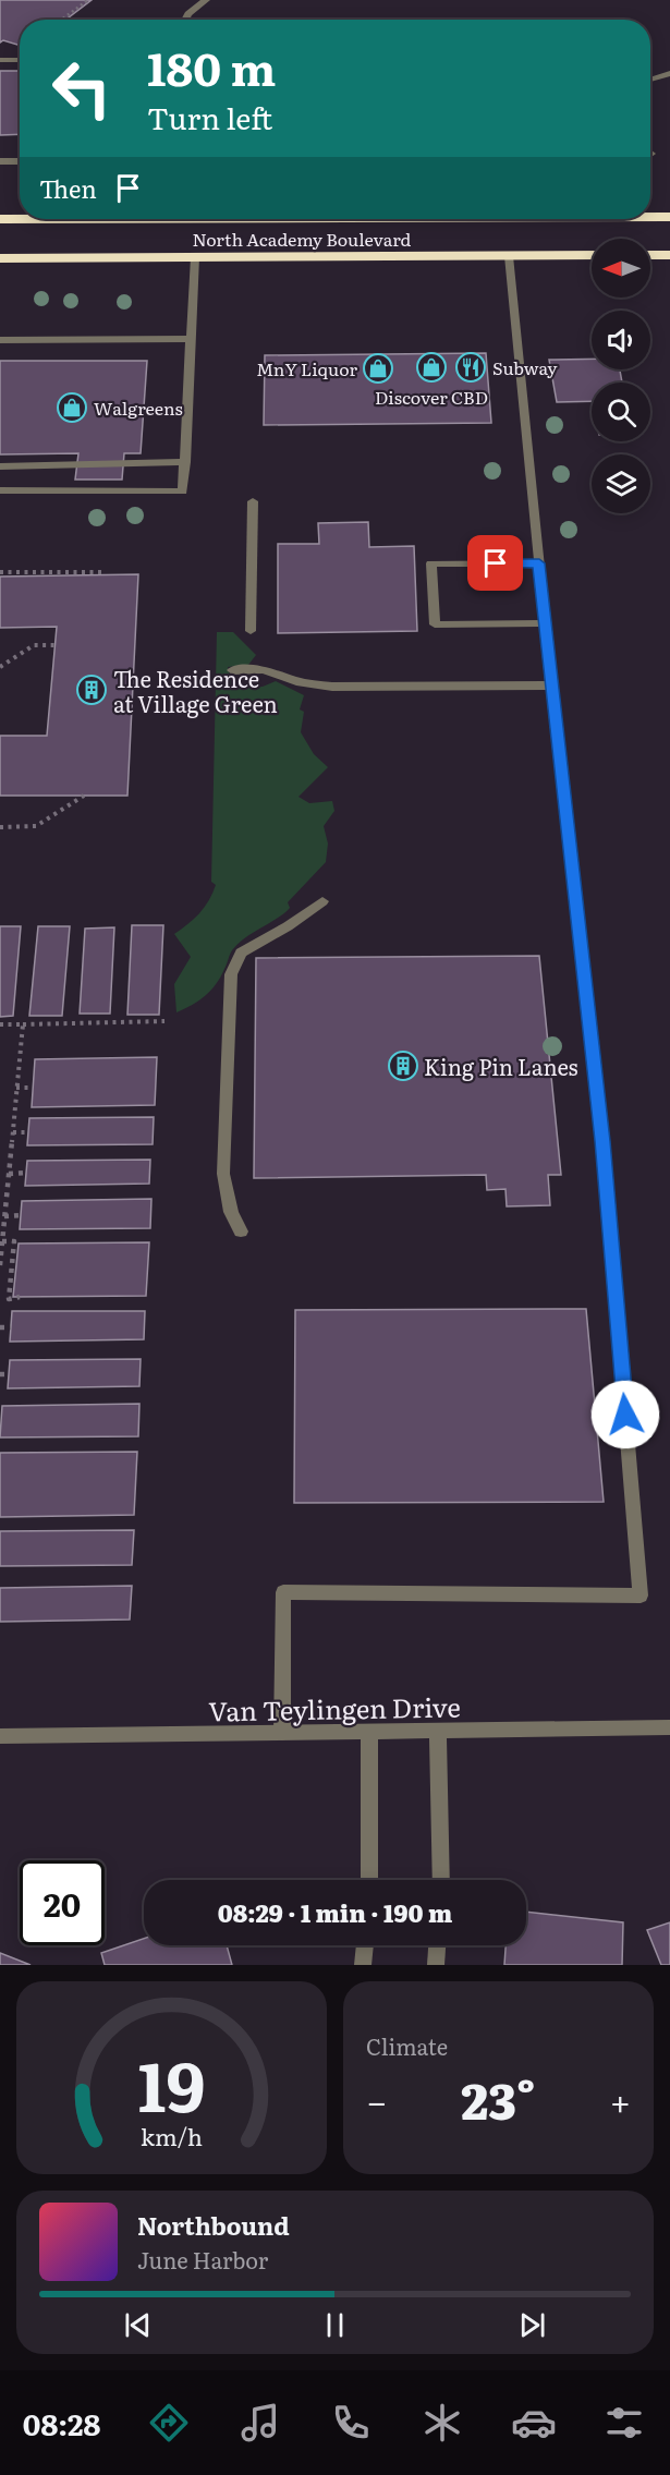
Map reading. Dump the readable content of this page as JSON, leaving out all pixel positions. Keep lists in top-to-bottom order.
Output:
{
  "streets": {
    "highway": ["North Academy Boulevard"],
    "street": ["Van Teylingen Drive"]
  },
  "places": {
    "shop": ["Discover CBD", "MnY Liquor", "Walgreens"],
    "restaurant": ["Subway"],
    "building": ["The Residence at Village Green", "King Pin Lanes"]
  },
  "north": "left",
  "page": {
    "turn": ["180 m", "Turn left"],
    "then": "Then",
    "limit": "20",
    "trip": "08:29 · 1 min · 190 m",
    "tile": "Climate",
    "heat": ["−", "23°", "+"],
    "song": ["Northbound", "June Harbor"],
    "tabs": "08:28",
    "gauge": ["19", "km/h"]
  }
}
